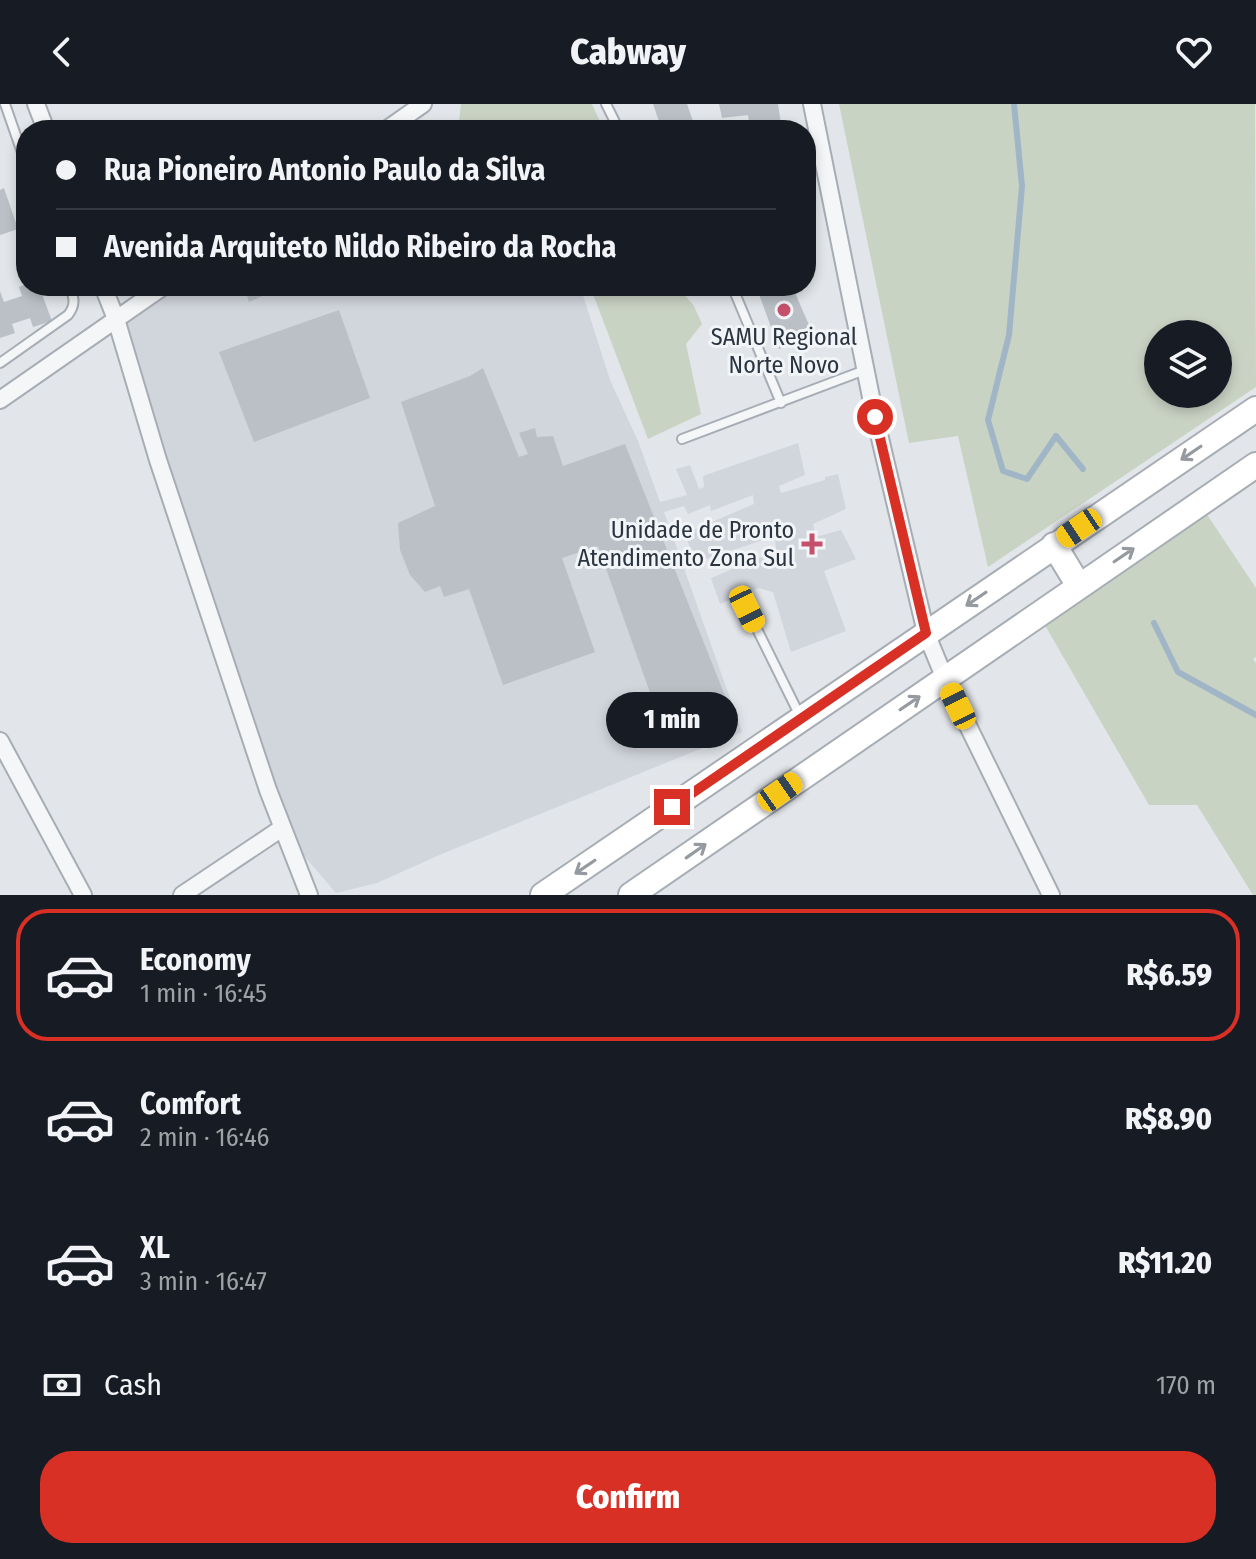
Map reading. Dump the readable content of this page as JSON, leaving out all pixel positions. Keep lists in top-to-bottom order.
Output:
{
  "places": {
    "other": ["SAMU Regional Norte Novo"],
    "health": ["Unidade de Pronto Atendimento Zona Sul"]
  },
  "page": {
    "header": "Cabway",
    "banner": ["Rua Pioneiro Antonio Paulo da Silva", "Avenida Arquiteto Nildo Ribeiro da Rocha"],
    "bubble": "1 min",
    "list": [
      {
        "name": "Economy",
        "note": "1 min · 16:45",
        "value": "R$6.59"
      },
      {
        "name": "Comfort",
        "note": "2 min · 16:46",
        "value": "R$8.90"
      },
      {
        "name": "XL",
        "note": "3 min · 16:47",
        "value": "R$11.20"
      }
    ],
    "pay": ["Cash", "170 m"],
    "buttons": "Confirm"
  }
}
